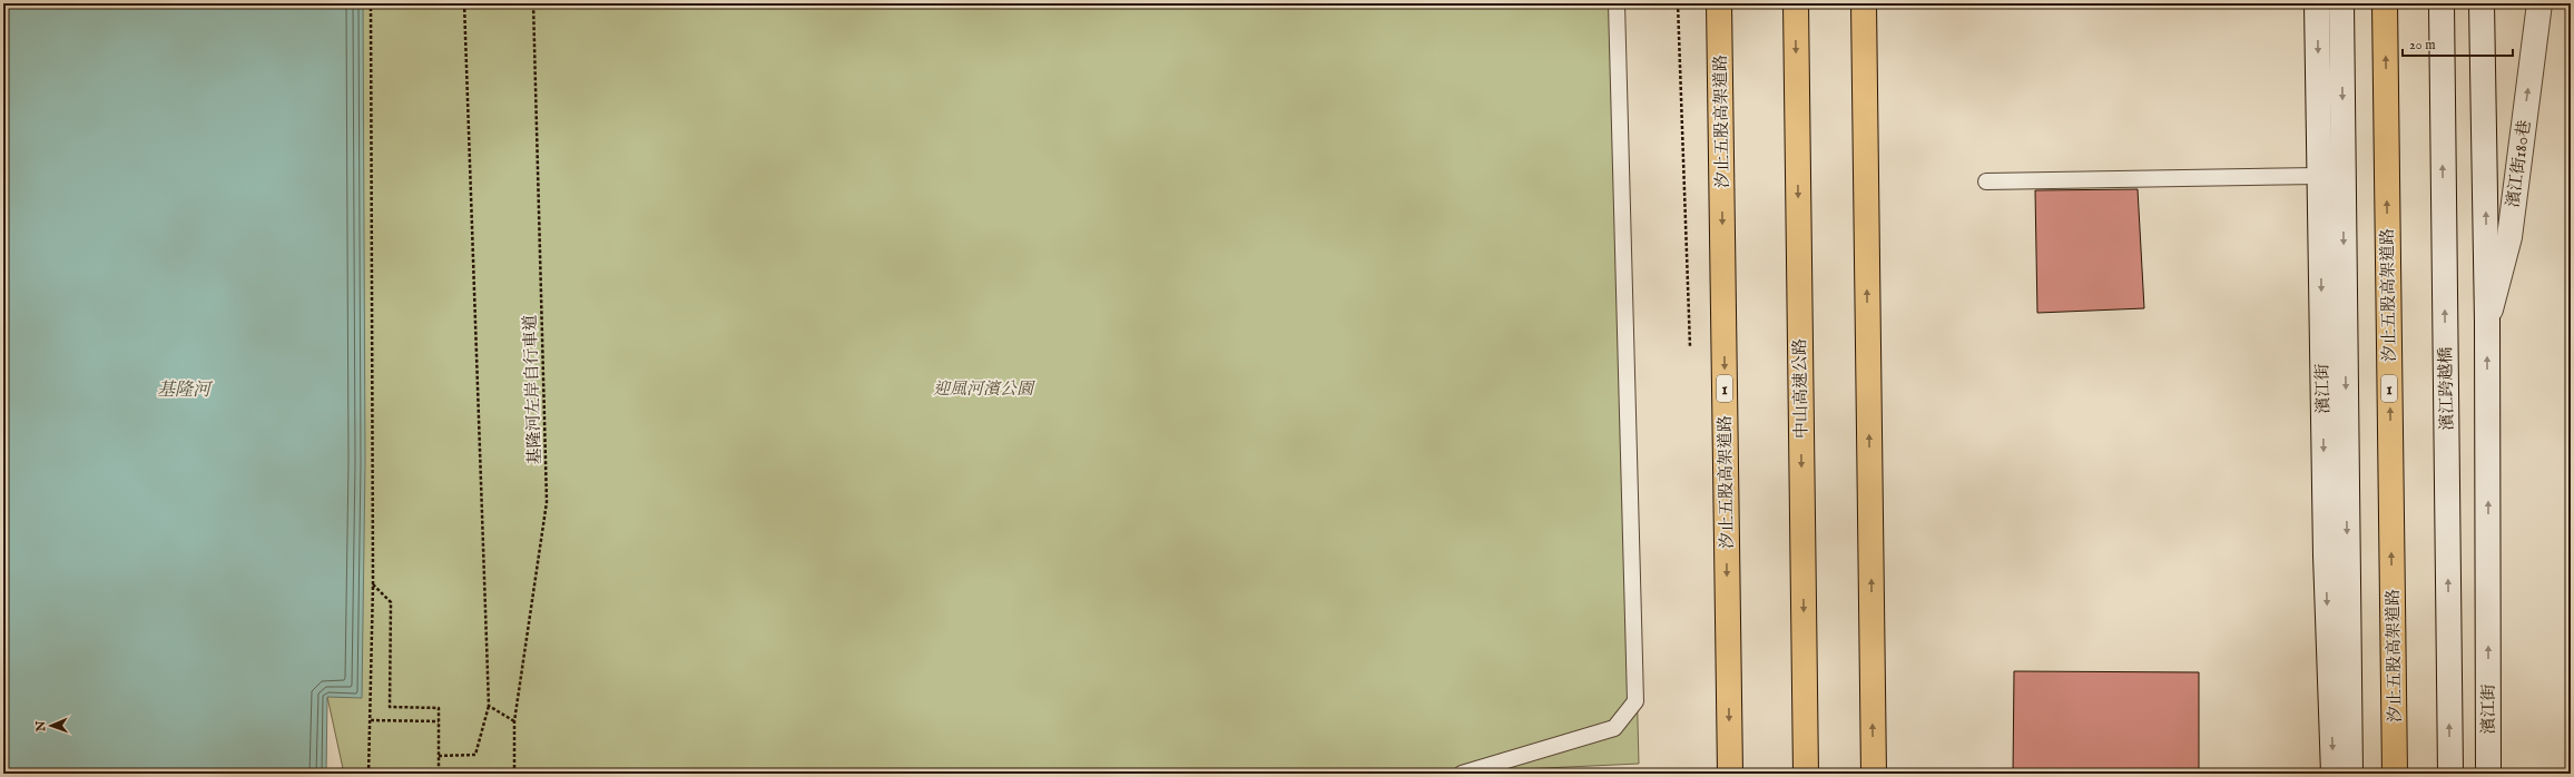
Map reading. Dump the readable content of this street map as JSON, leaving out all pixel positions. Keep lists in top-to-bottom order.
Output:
{
  "streets": {
    "highway": ["汐止五股高架道路", "1", "中山高速公路"],
    "main road": ["濱江街180巷", "濱江街", "濱江跨越橋"],
    "path": ["基隆河左岸自行車道"]
  },
  "crossings": [
    ["濱江街180巷", "濱江街"]
  ],
  "one_way": ["濱江街180巷", "濱江跨越橋"],
  "water": ["基隆河"],
  "parks": ["迎風河濱公園"],
  "scale_bar": "20 m",
  "north": "left"
}
